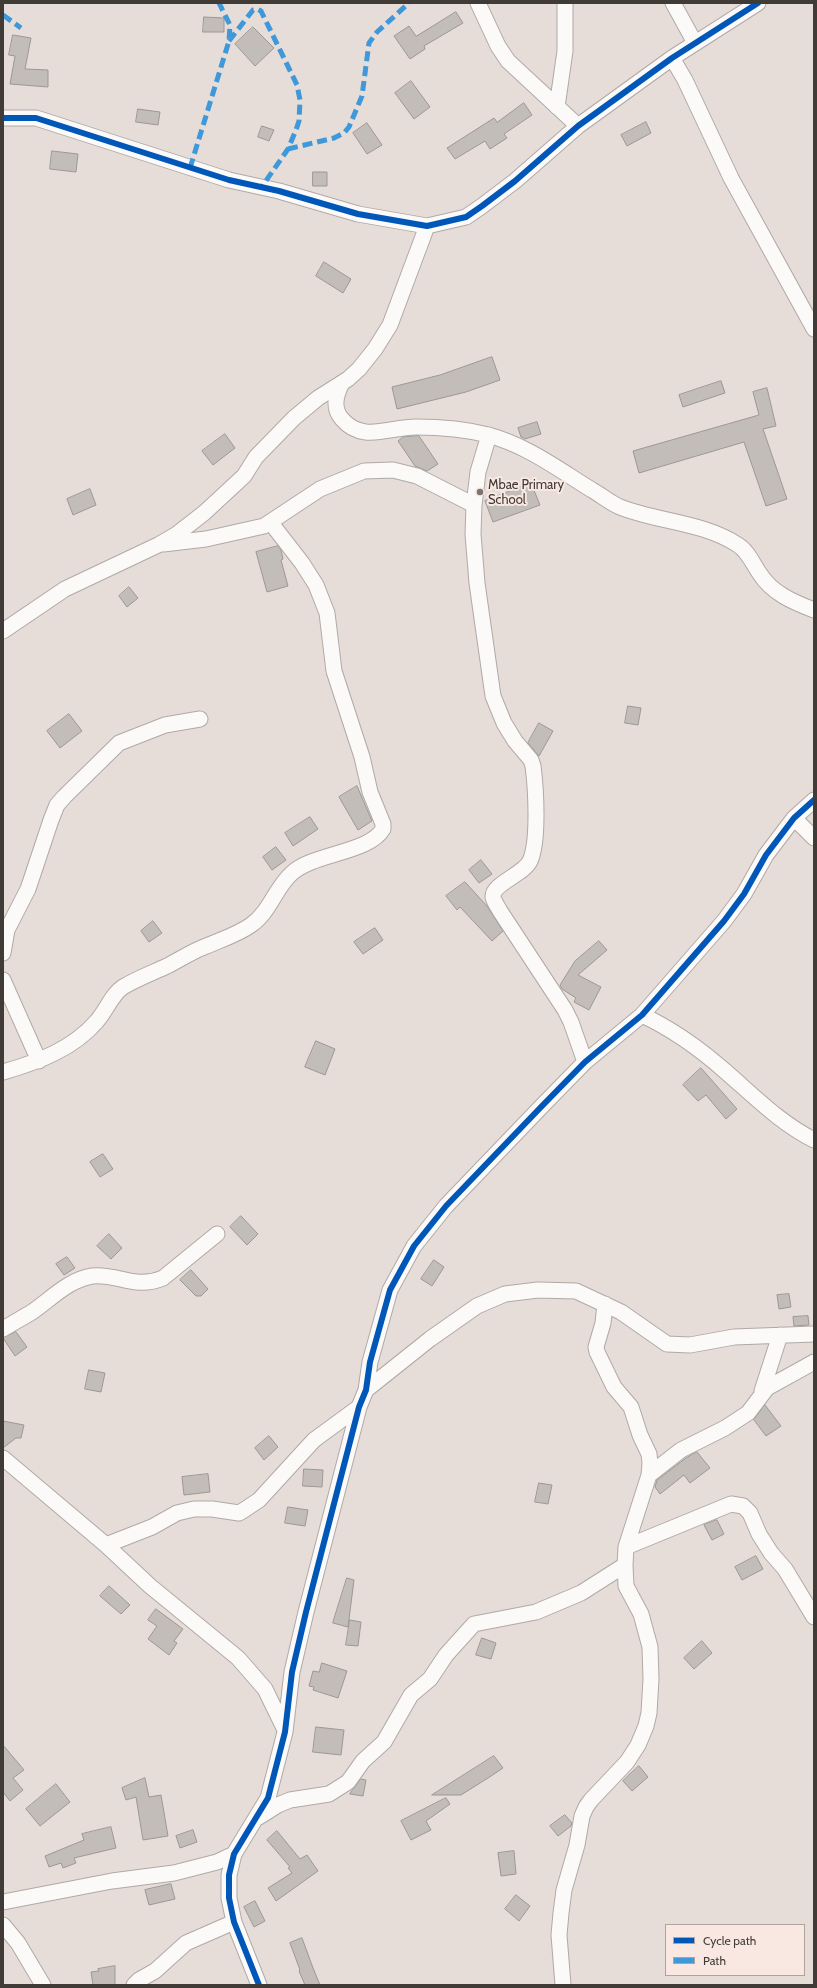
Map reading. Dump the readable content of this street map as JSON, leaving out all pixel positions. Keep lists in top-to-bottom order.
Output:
{
  "places": ["Mbae Primary School"],
  "legend": ["Cycle path", "Path"]
}
